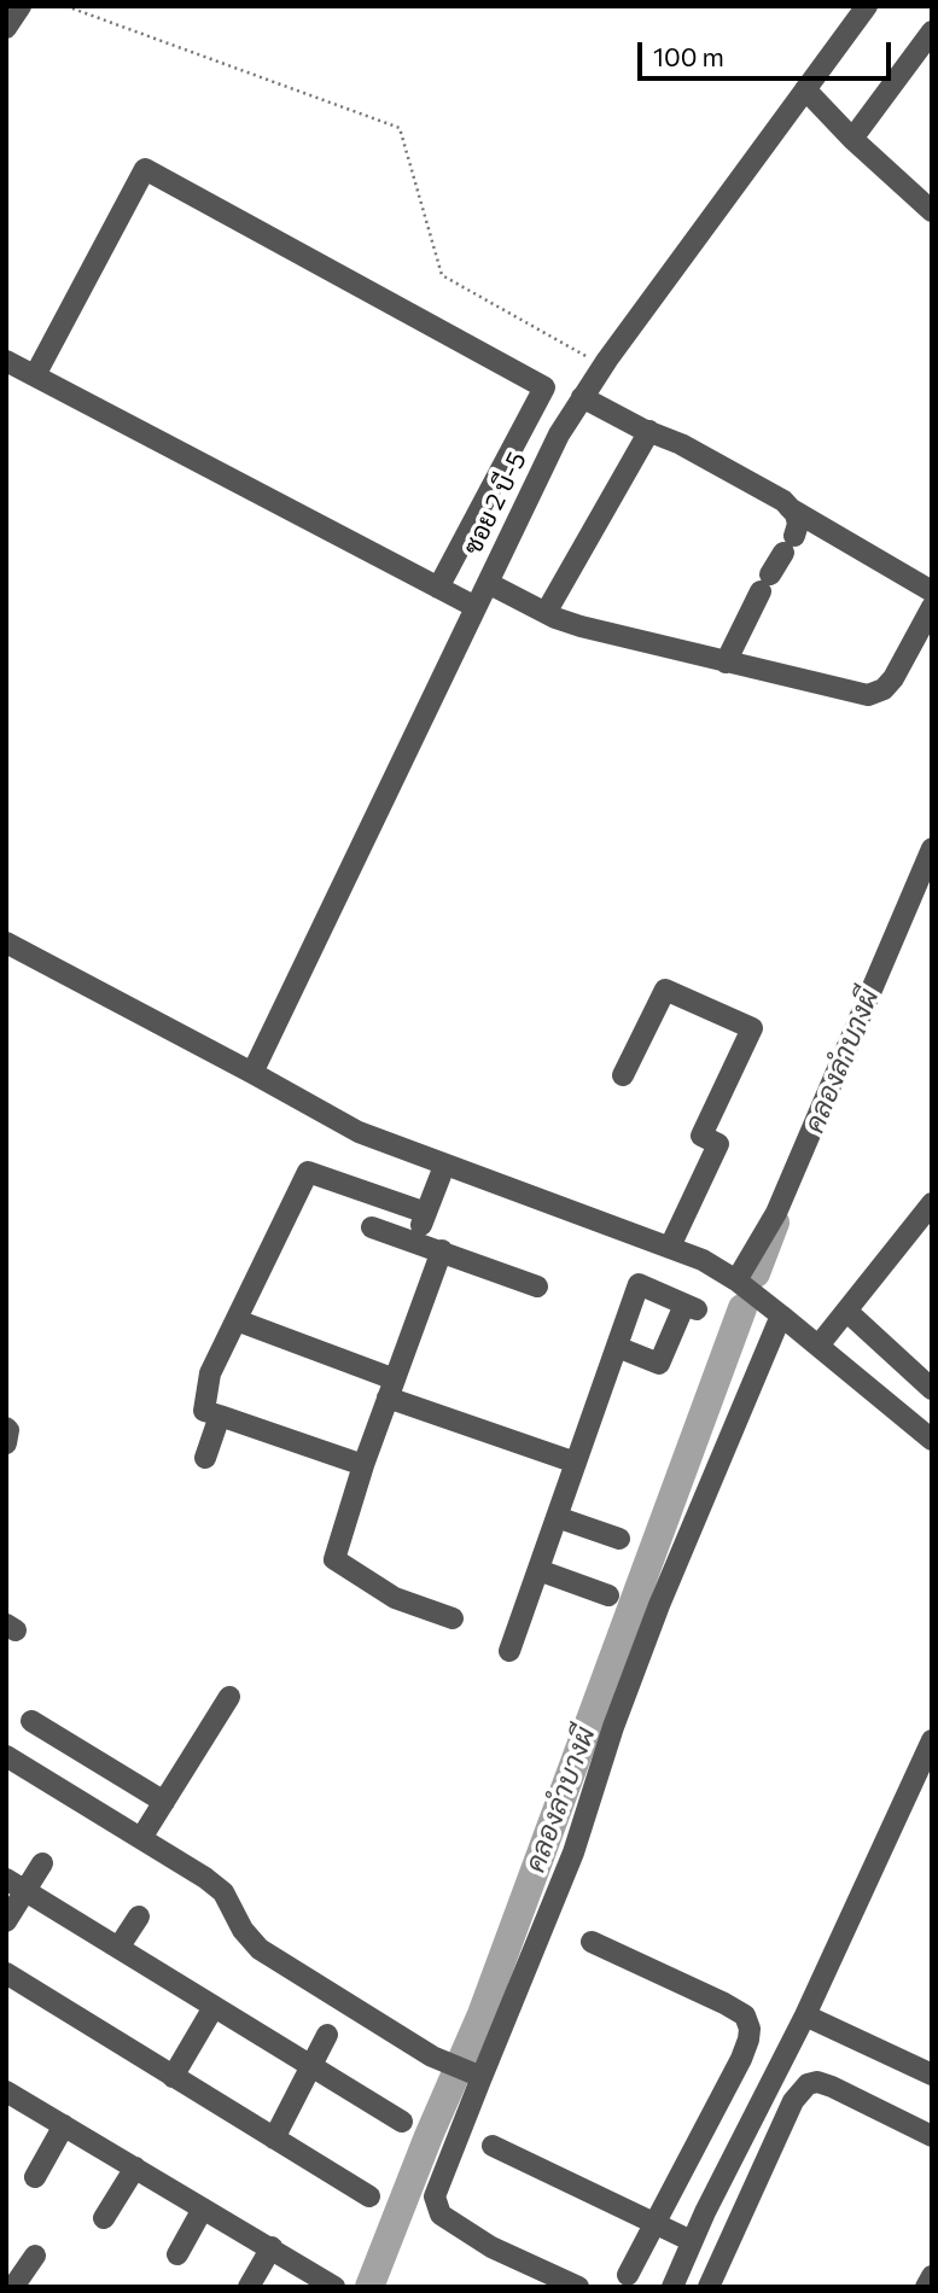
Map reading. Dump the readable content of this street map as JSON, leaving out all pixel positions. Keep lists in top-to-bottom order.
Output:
{
  "streets": {
    "street": ["ซอย 2 บี-5"]
  },
  "water": ["คลองลำบางผี"],
  "scale_bar": "100 m"
}
